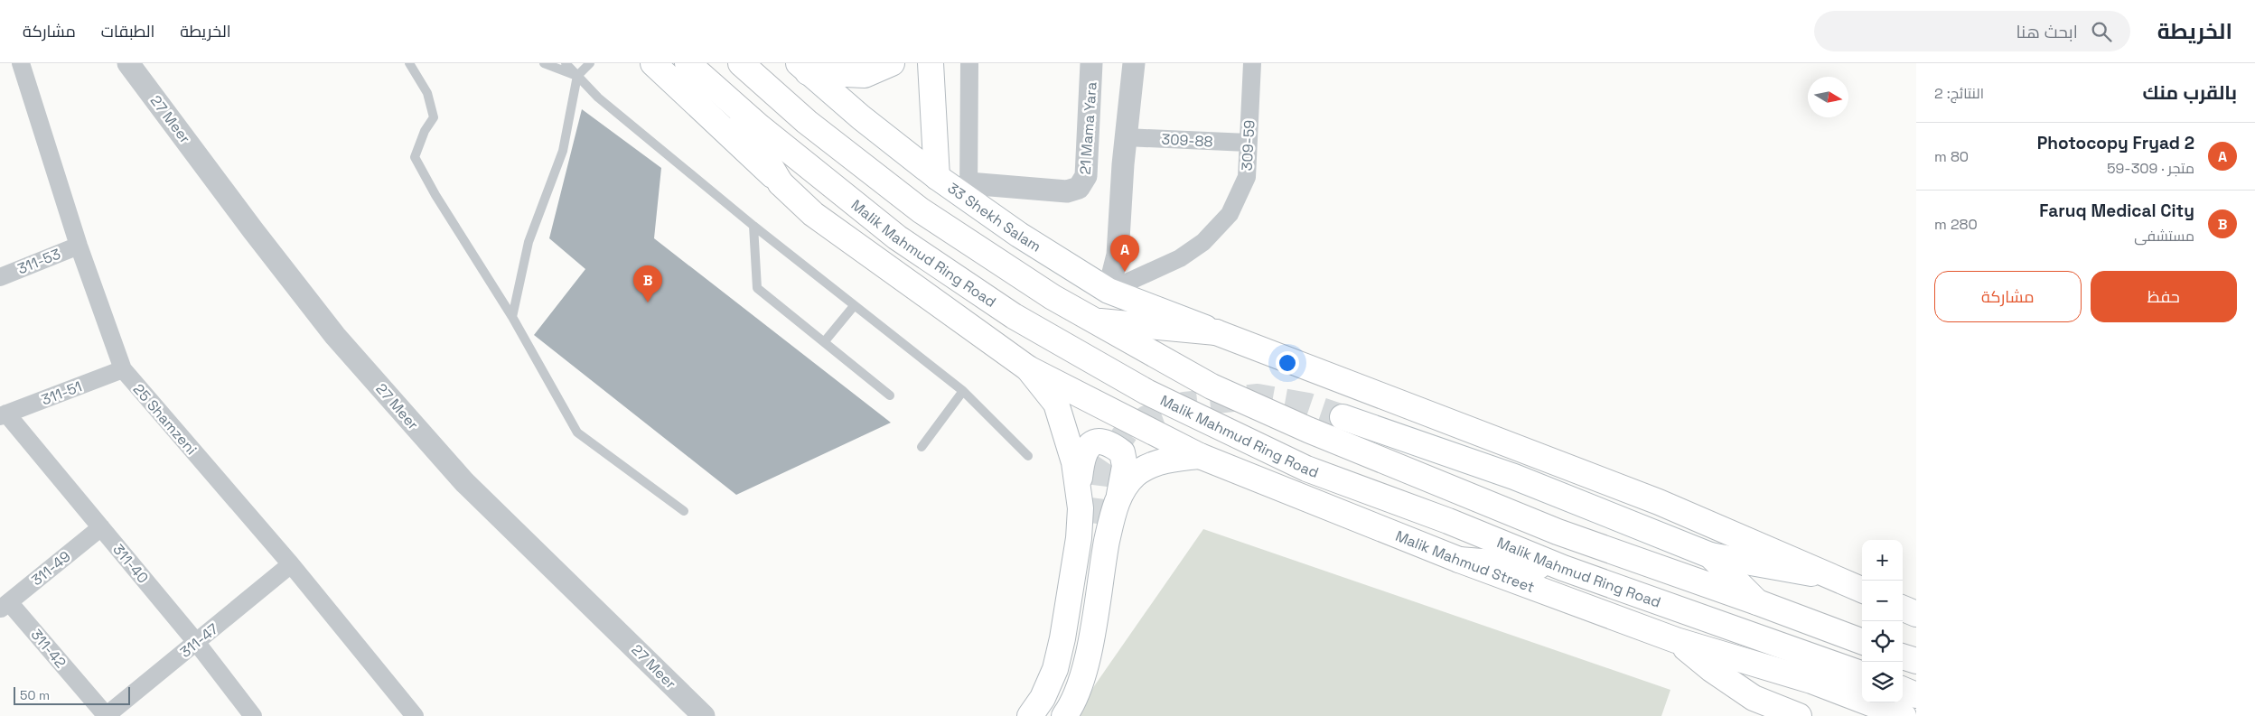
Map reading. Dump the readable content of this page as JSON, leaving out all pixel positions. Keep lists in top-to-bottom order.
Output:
{
  "streets": {
    "main road": ["33 Shekh Salam", "Malik Mahmud Ring Road", "Malik Mahmud Street"],
    "street": [
      "27 Meer",
      "21 Mama Yara",
      "309-88",
      "309-59",
      "311-53",
      "311-51",
      "25 Shamzeni",
      "311-40",
      "311-49",
      "311-47",
      "311-42"
    ]
  },
  "crossings": [
    ["21 Mama Yara", "33 Shekh Salam"],
    ["309-88", "309-59"],
    ["309-59", "33 Shekh Salam"],
    ["311-53", "25 Shamzeni"],
    ["311-51", "25 Shamzeni"],
    ["311-51", "311-40"],
    ["25 Shamzeni", "311-47"],
    ["311-40", "311-49"],
    ["311-40", "311-47"],
    ["311-49", "311-42"],
    ["311-47", "311-42"]
  ],
  "scale_bar": "50 m",
  "north": "right",
  "page": {
    "header": "الخريطة",
    "search": "ابحث هنا",
    "nav": ["الخريطة", "الطبقات", "مشاركة"],
    "heading": ["بالقرب منك", "النتائج: 2"],
    "list": [
      {
        "mark": "A",
        "name": "Photocopy Fryad 2",
        "note": "متجر · 309-59",
        "value": "80 m"
      },
      {
        "mark": "B",
        "name": "Faruq Medical City",
        "note": "مستشفى",
        "value": "280 m"
      }
    ],
    "pins": ["A", "B"],
    "buttons": ["حفظ", "مشاركة"],
    "map_buttons": ["+", "−"],
    "scale": "50 m"
  }
}
